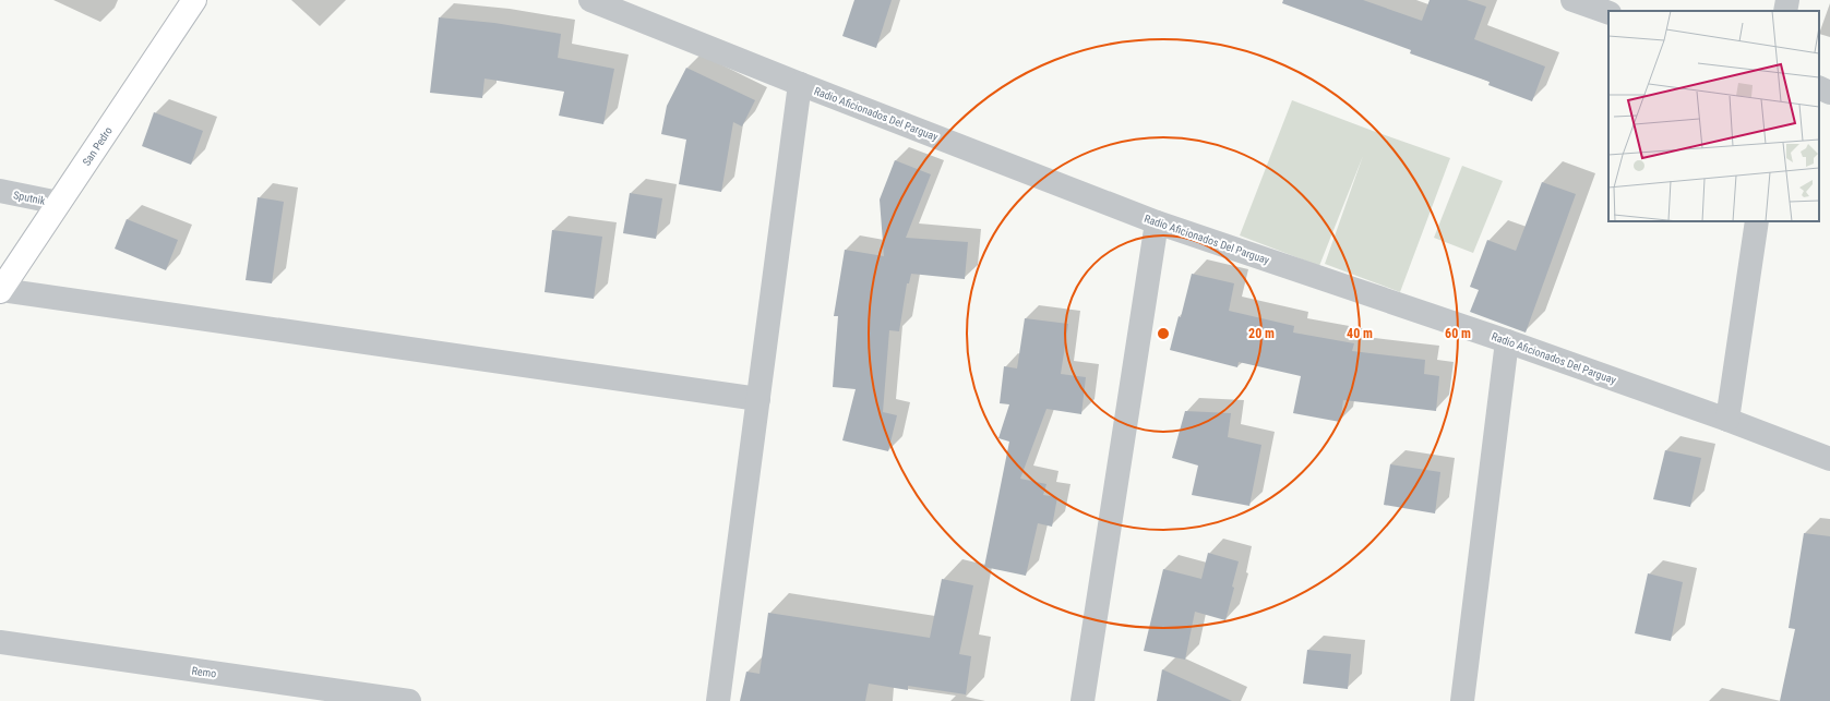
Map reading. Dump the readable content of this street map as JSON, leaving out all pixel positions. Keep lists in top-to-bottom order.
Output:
{
  "streets": {
    "main road": ["San Pedro"],
    "street": ["Radio Aficionados Del Parguay", "Sputnik", "Remo"]
  },
  "crossings": [
    ["San Pedro", "Sputnik"]
  ],
  "rings": ["20 m", "40 m", "60 m"]
}
